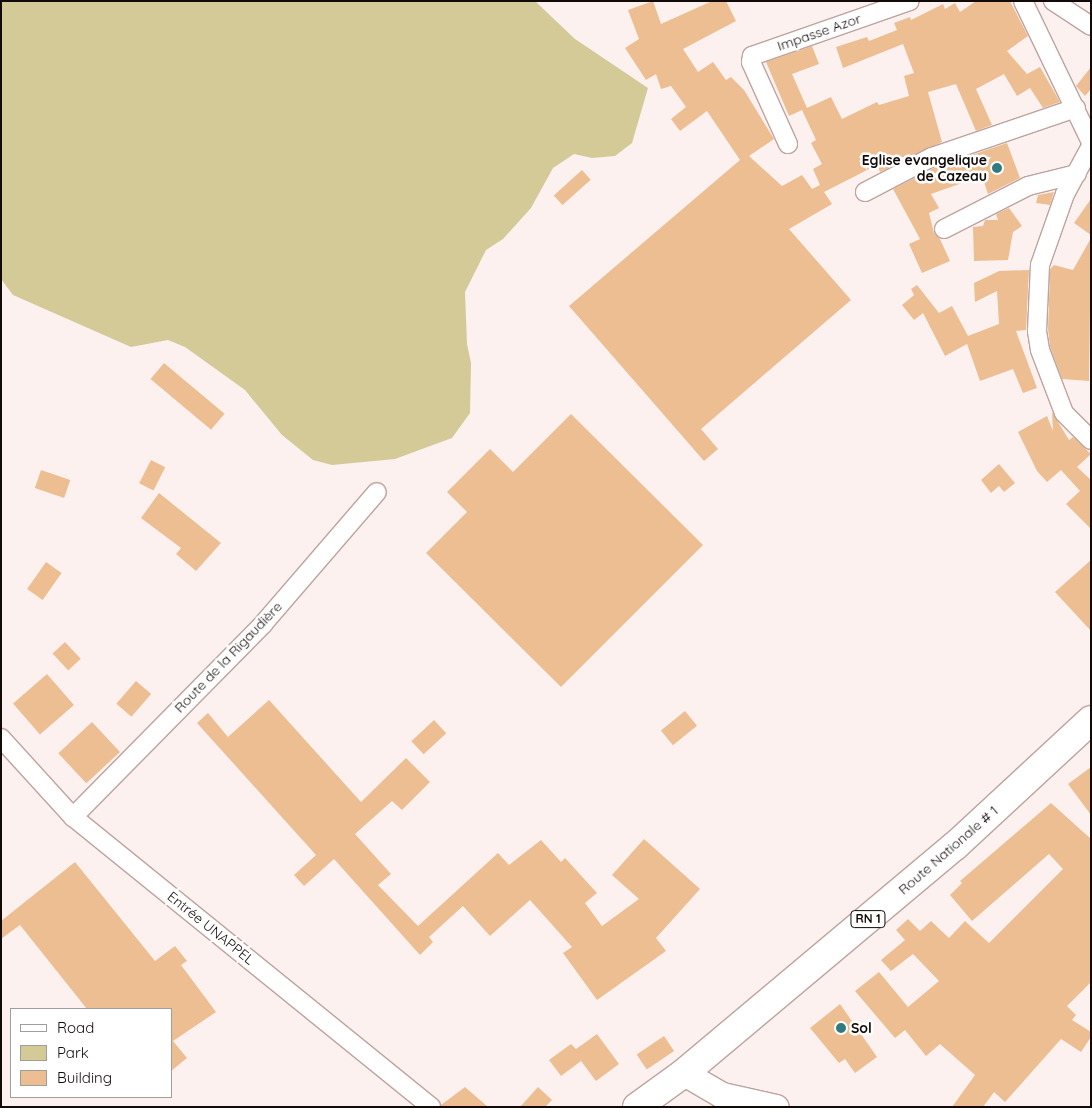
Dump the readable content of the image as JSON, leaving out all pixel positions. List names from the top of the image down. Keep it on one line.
{"streets":{"main road":["Route Nationale # 1","RN 1"],"street":["Impasse Azor","Route de la Rigaudière","Entrée UNAPPEL"]},"crossings":[["Route de la Rigaudière","Entrée UNAPPEL"]],"places":["Eglise evangelique de Cazeau","Sol"],"legend":["Road","Park","Building"]}
